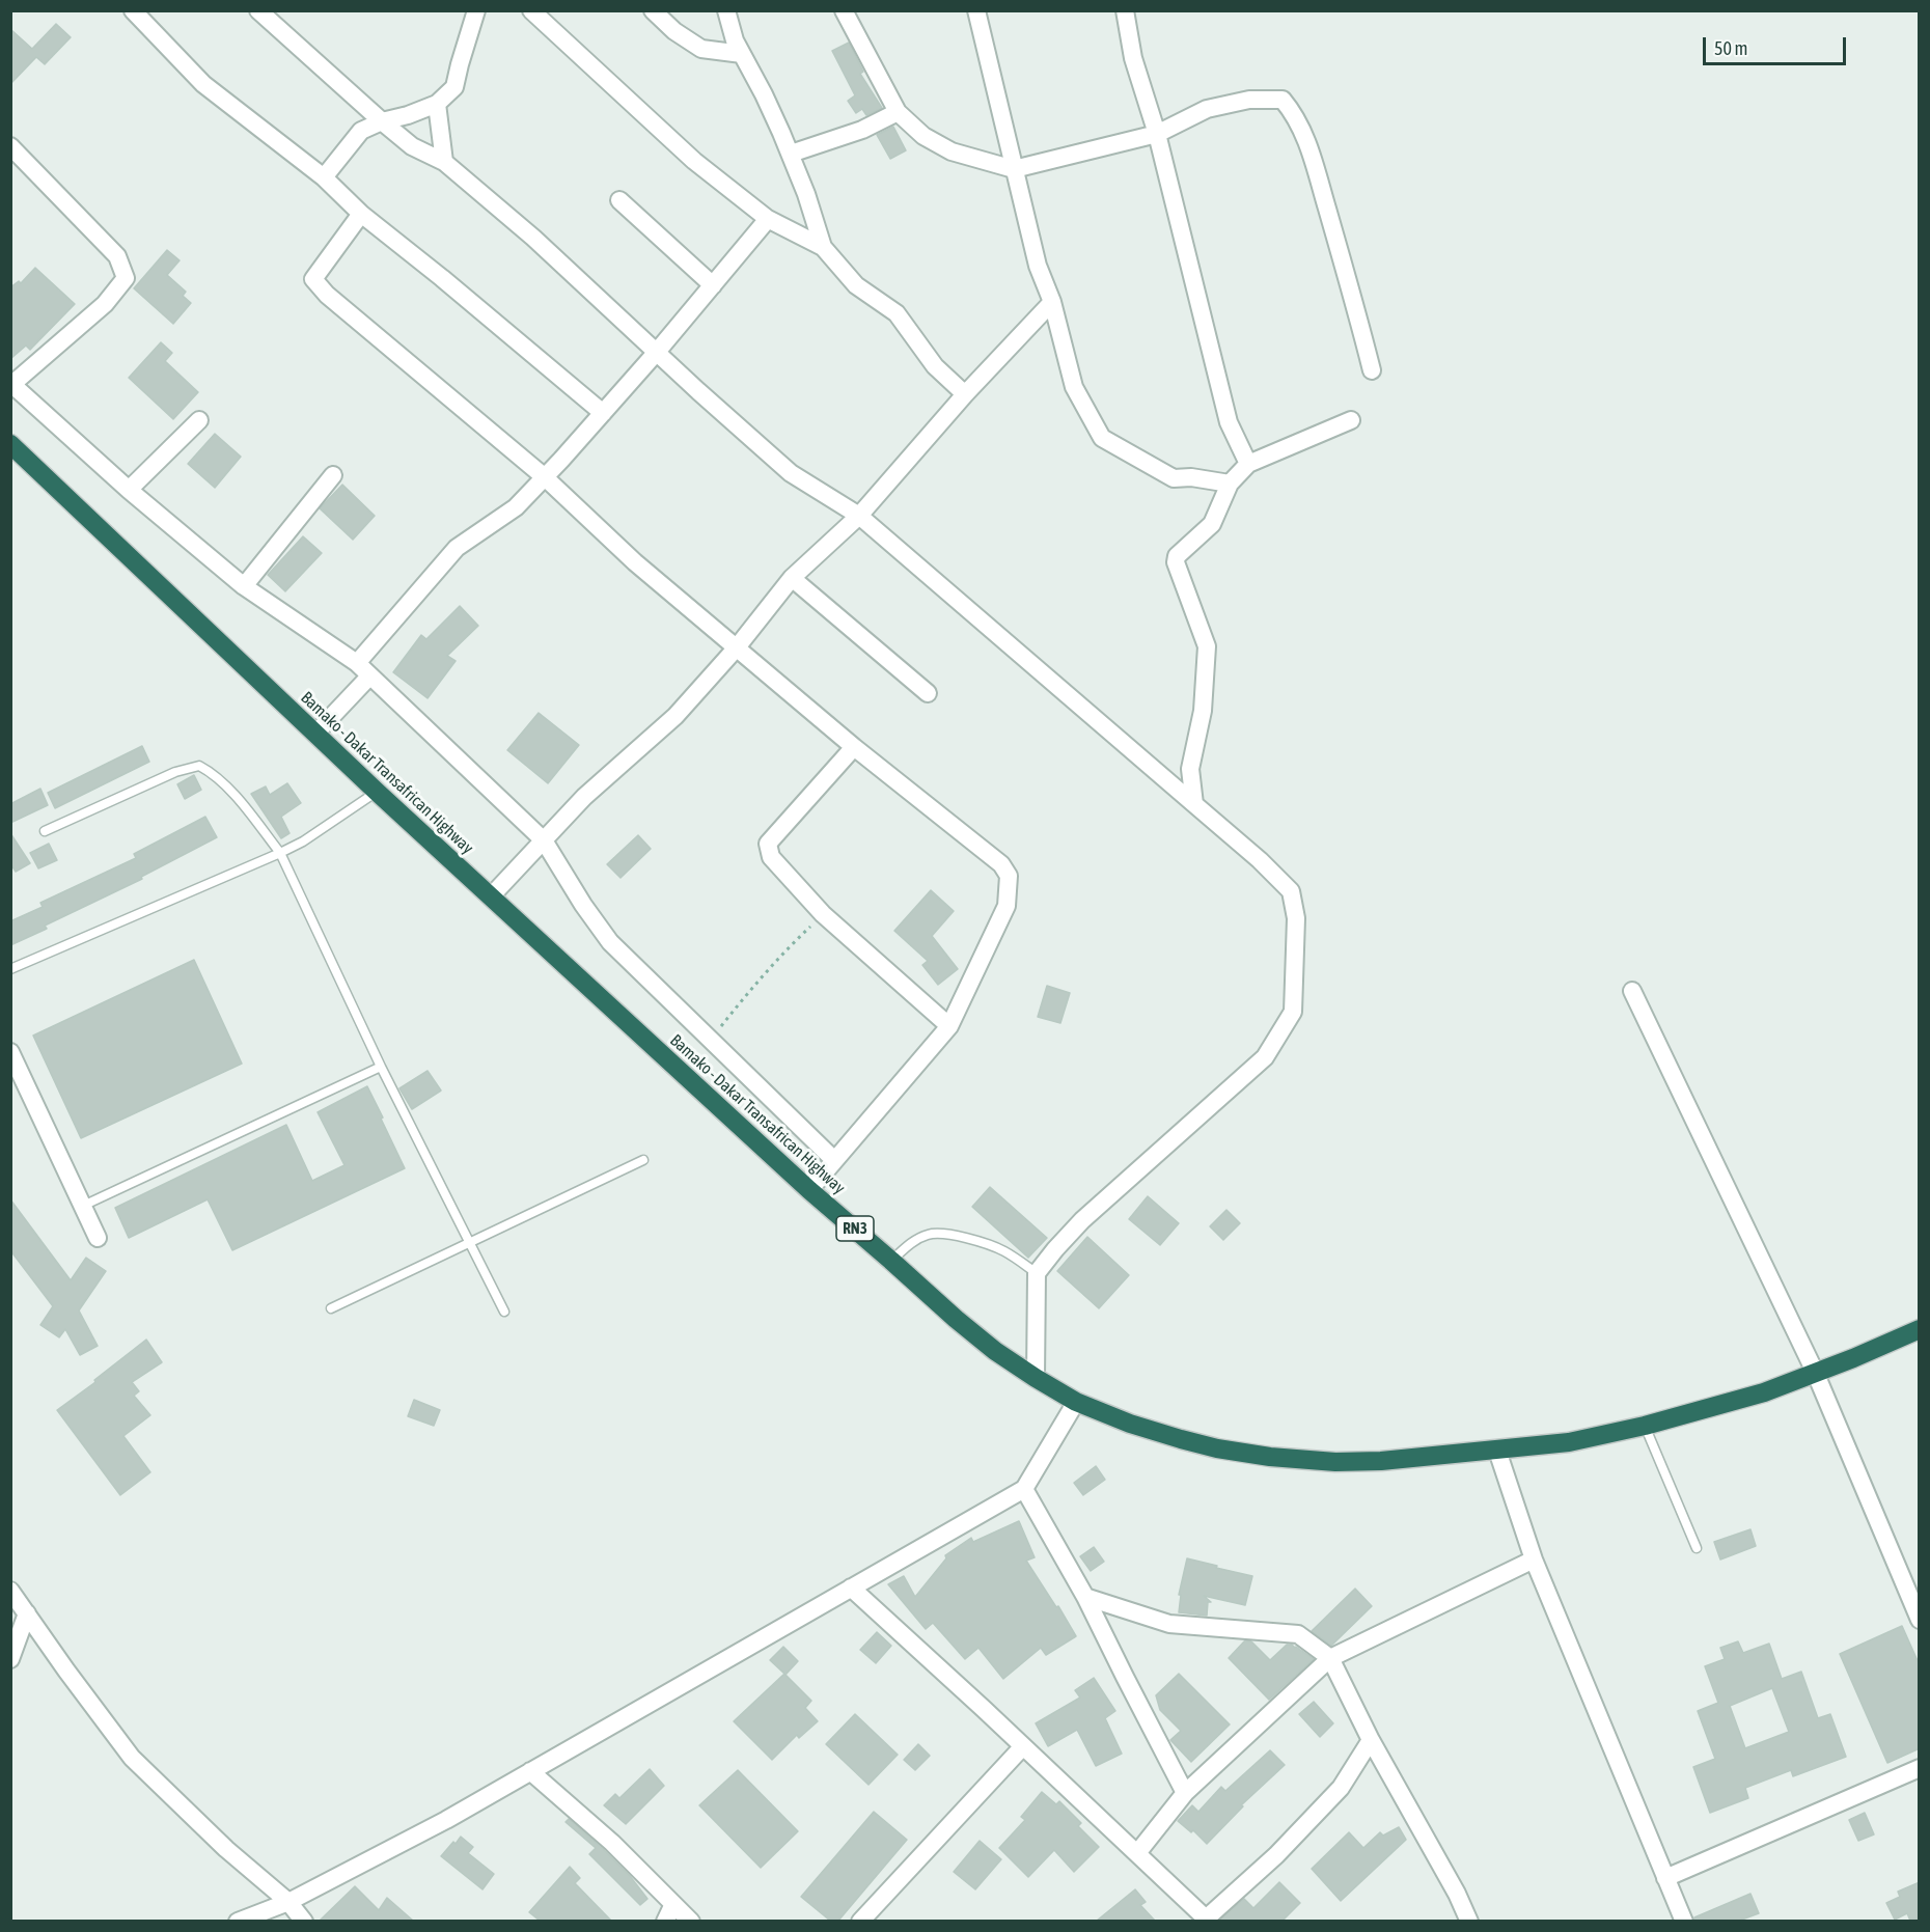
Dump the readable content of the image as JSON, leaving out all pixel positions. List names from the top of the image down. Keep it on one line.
{"streets":{"highway":["Bamako - Dakar Transafrican Highway","RN3"]},"scale_bar":"50 m"}
